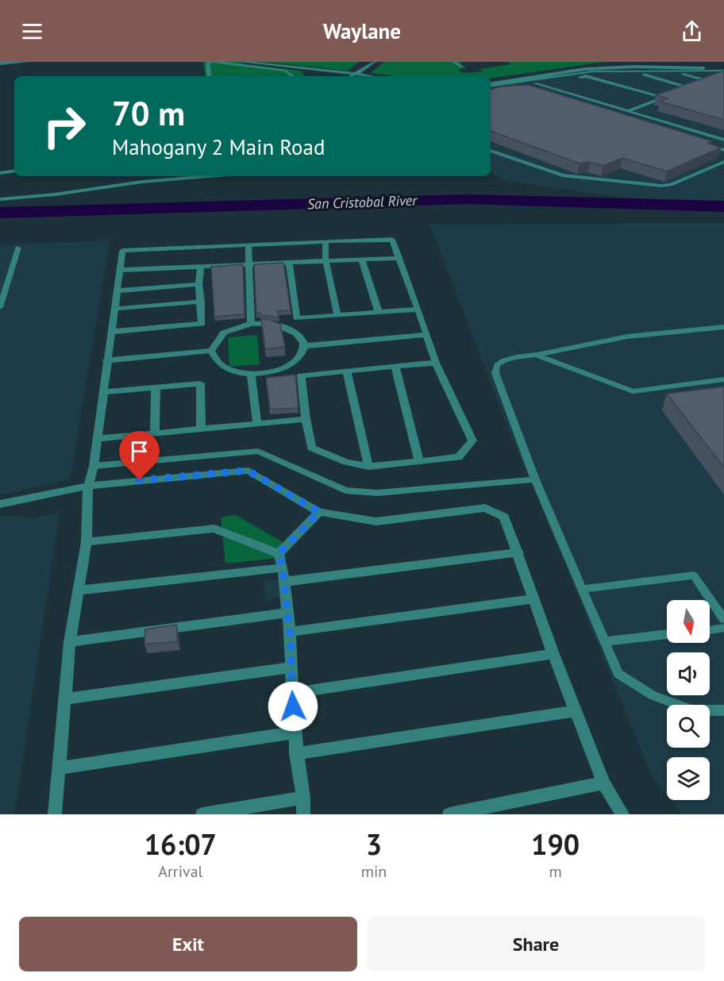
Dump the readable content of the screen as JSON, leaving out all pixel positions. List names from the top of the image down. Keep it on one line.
{"water":["San Cristobal River"],"north":"bottom","page":{"header":"Waylane","turn":["70 m","Mahogany 2 Main Road"],"eta":["16:07","Arrival","3","min","190","m"],"buttons":["Exit","Share"]}}
